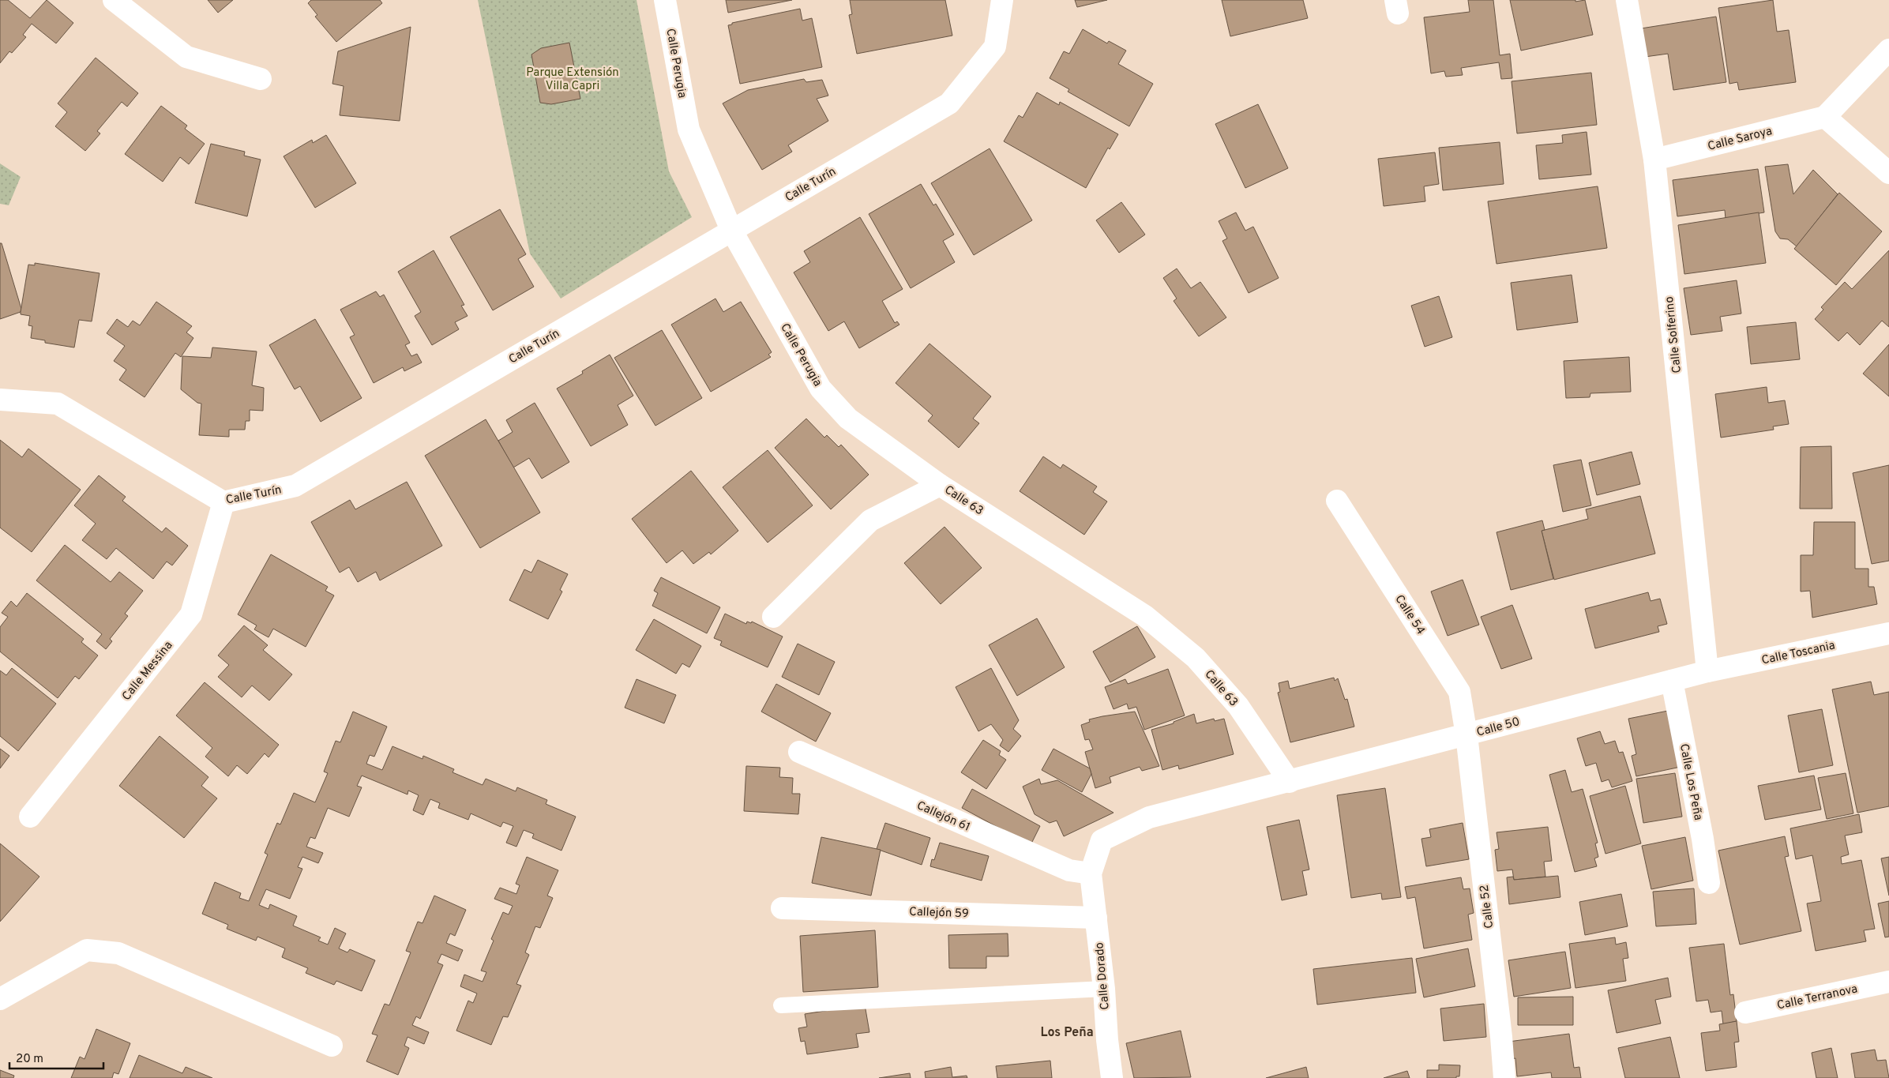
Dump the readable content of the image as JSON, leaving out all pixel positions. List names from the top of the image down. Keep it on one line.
{"streets":{"street":["Calle Perugia","Calle Saroya","Calle Turín","Calle Solferino","Calle 63","Calle 54","Calle Toscania","Calle Messina","Calle 50","Calle Los Peña","Callejón 61","Calle 52","Callejón 59","Calle Dorado","Calle Terranova"]},"crossings":[["Calle Perugia","Calle Turín"],["Calle Perugia","Calle 63"],["Calle Saroya","Calle Solferino"],["Calle Turín","Calle Messina"],["Calle Solferino","Calle Toscania"],["Calle Solferino","Calle 50"],["Calle 63","Calle 50"],["Calle 54","Calle 50"],["Calle 54","Calle 52"],["Calle Toscania","Calle 50"],["Calle 50","Calle Los Peña"],["Calle 50","Calle 52"],["Callejón 61","Calle Dorado"],["Callejón 59","Calle Dorado"]],"districts":["Los Peña"],"parks":["Parque Extensión Villa Capri"],"scale_bar":"20 m"}
